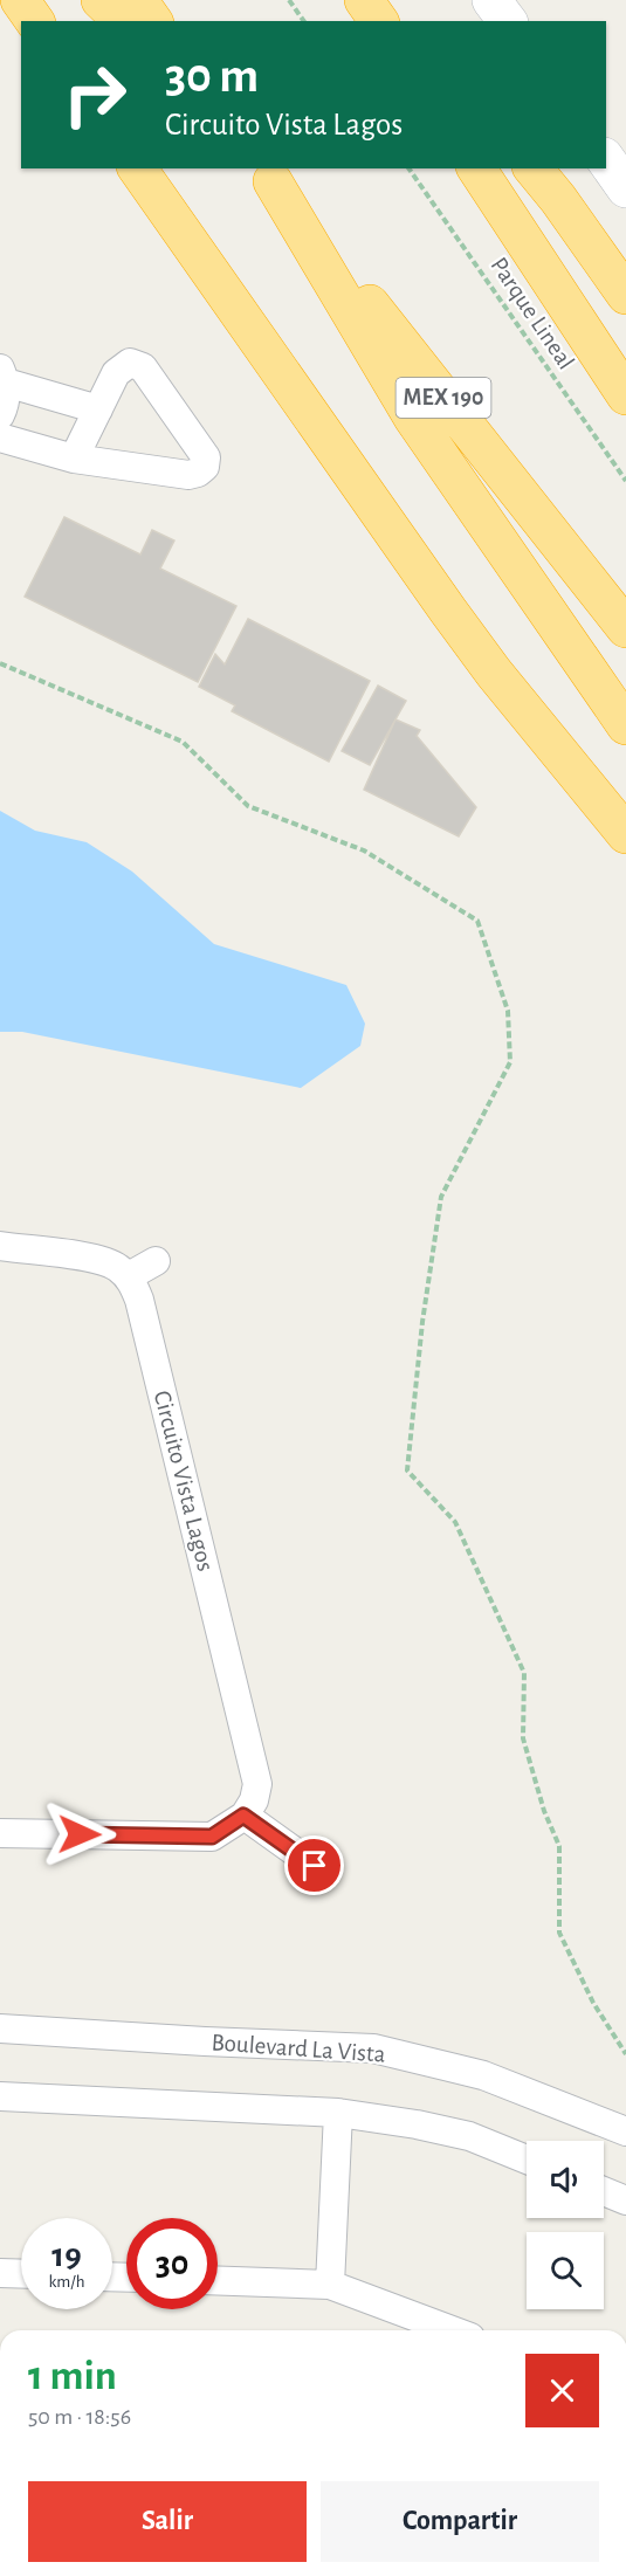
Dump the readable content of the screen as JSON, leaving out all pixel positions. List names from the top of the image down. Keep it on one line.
{"streets":{"highway":["MEX 190"],"street":["Circuito Vista Lagos","Boulevard La Vista"],"path":["Parque Lineal"]},"page":{"turn":["30 m","Circuito Vista Lagos"],"speed":"19 km/h","limit":"30","heading":["1 min","50 m · 18:56"],"buttons":["Salir","Compartir"]}}
